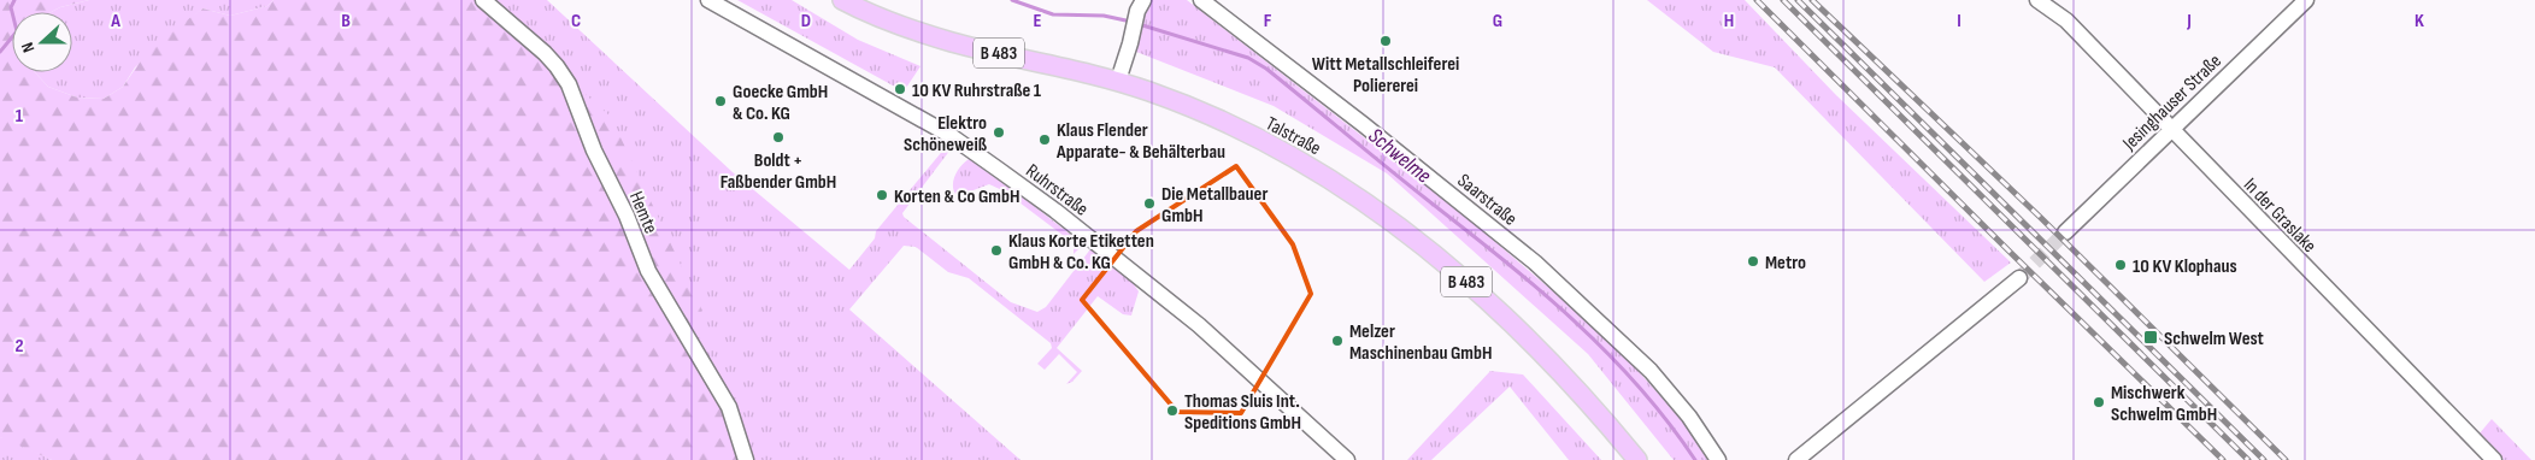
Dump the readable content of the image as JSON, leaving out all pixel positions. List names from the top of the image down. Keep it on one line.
{"streets":{"main road":["B 483","Talstraße"],"street":["Jesinghauser Straße","Ruhrstraße","Saarstraße","Hemte","In der Graslake"]},"crossings":[["Jesinghauser Straße","In der Graslake"]],"water":["Schwelme"],"places":{"other":["Witt Metallschleiferei Poliererei","10 KV Ruhrstraße 1","Goecke GmbH & Co. KG","Elektro Schöneweiß","Boldt + Faßbender GmbH","Klaus Flender Apparate- & Behälterbau","Korten & Co GmbH","Die Metallbauer GmbH","Klaus Korte Etiketten GmbH & Co. KG","Metro","10 KV Klophaus","Melzer Maschinenbau GmbH","Mischwerk Schwelm GmbH","Thomas Sluis Int. Speditions GmbH"],"transit":["Schwelm West"]},"north":"left","grid":{"columns":["A","B","C","D","E","F","G","H","I","J","K"],"rows":["1","2"]}}
